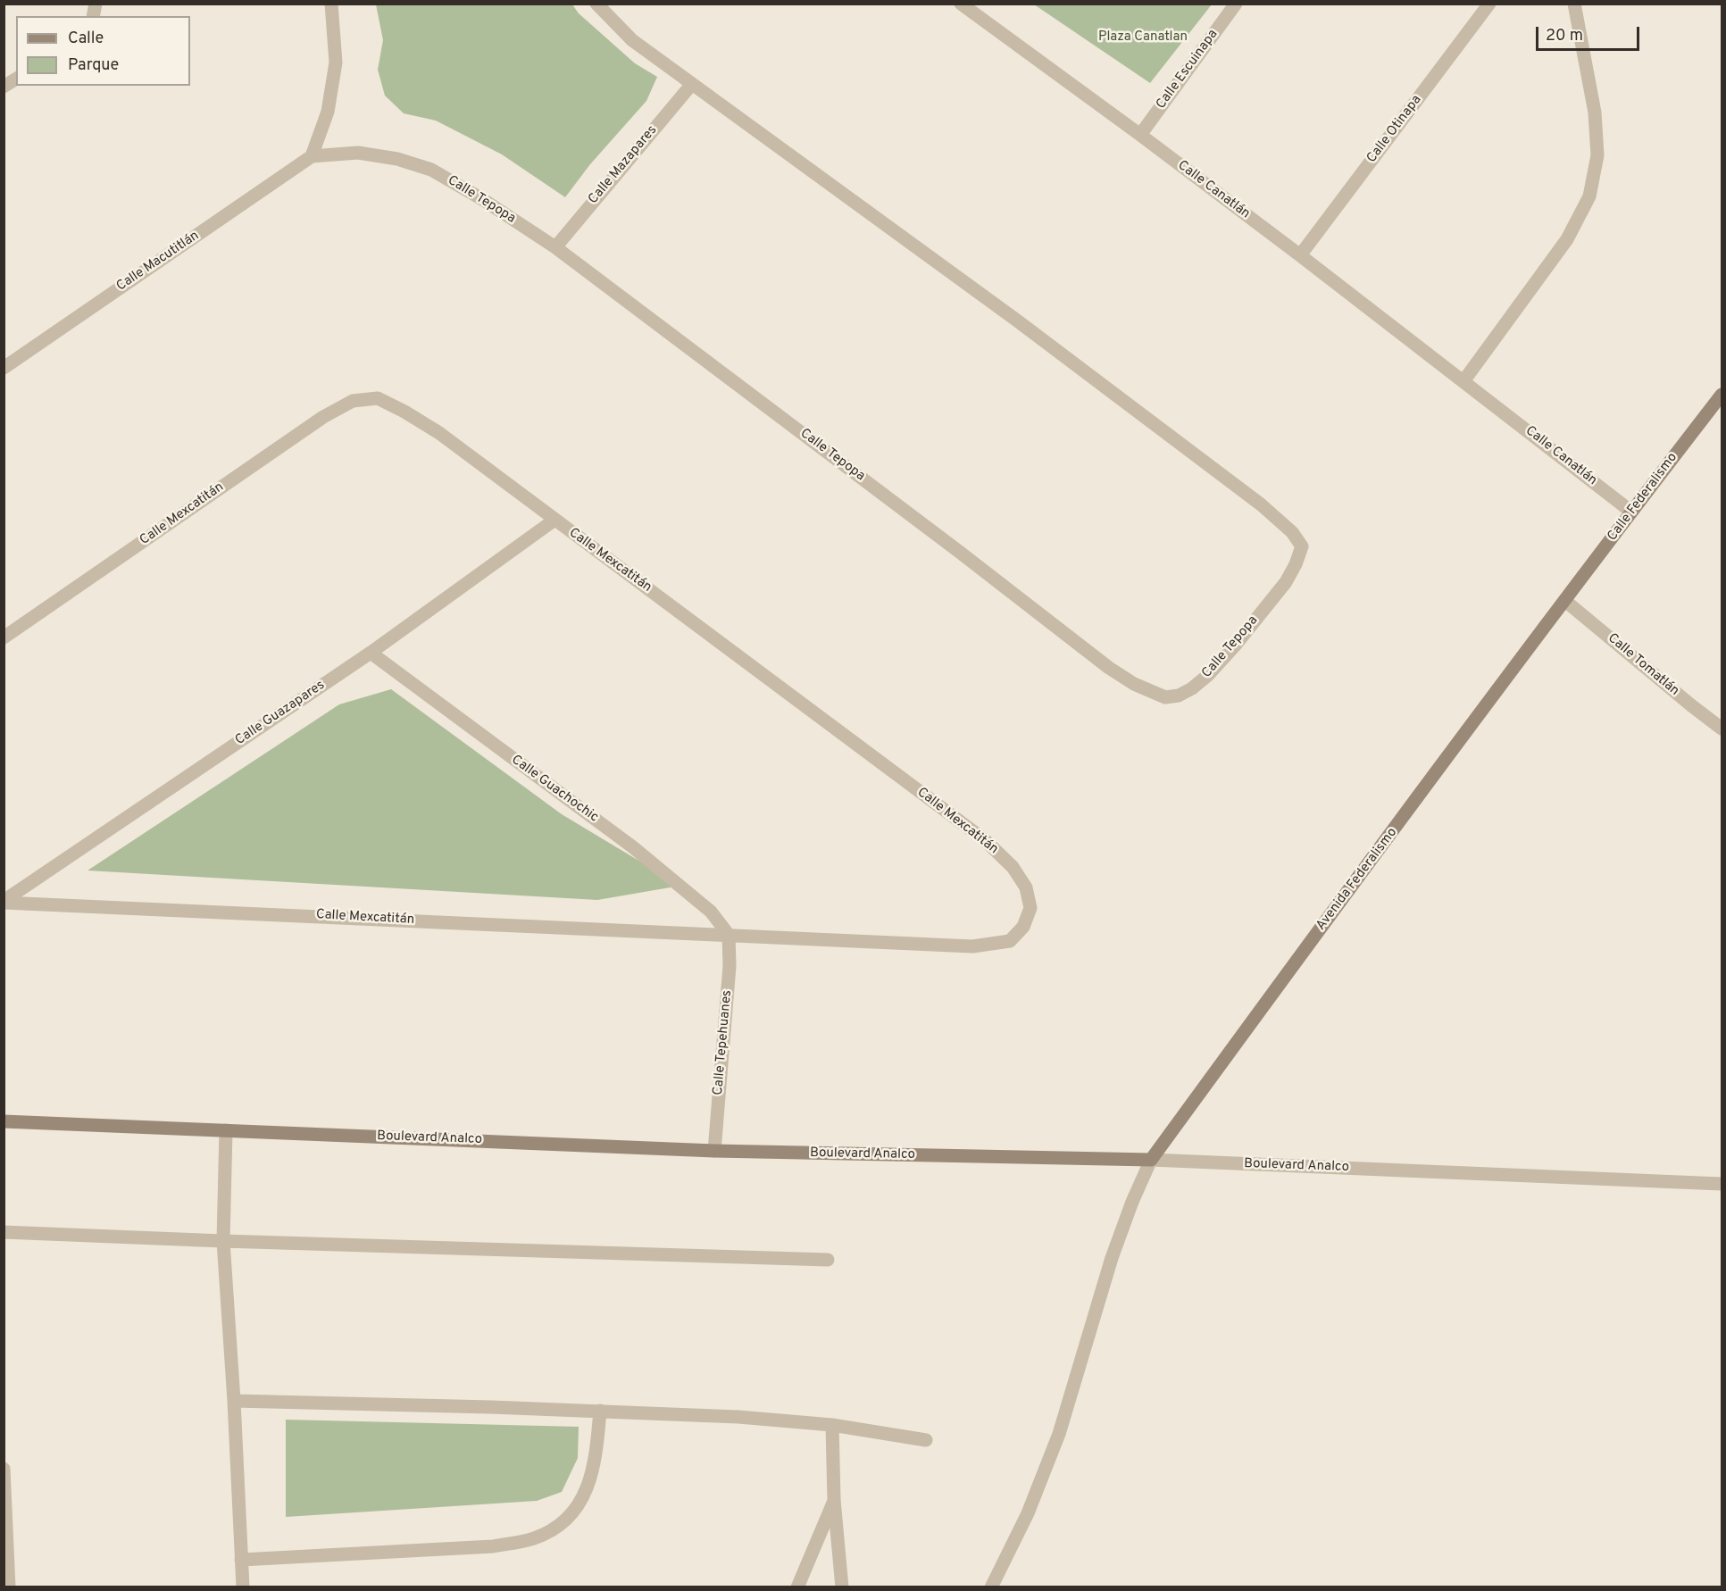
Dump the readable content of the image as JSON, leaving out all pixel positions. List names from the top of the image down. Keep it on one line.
{"streets":{"street":["Calle Escuinapa","Calle Otinapa","Calle Mazapares","Calle Canatlán","Calle Tepopa","Calle Macutitlán","Calle Federalismo","Calle Mexcatitán","Calle Tomatlán","Calle Guazapares","Calle Guachochic","Avenida Federalismo","Calle Tepehuanes","Boulevard Analco"]},"crossings":[["Calle Escuinapa","Calle Canatlán"],["Calle Otinapa","Calle Canatlán"],["Calle Mazapares","Calle Tepopa"],["Calle Canatlán","Calle Federalismo"],["Calle Tepopa","Calle Macutitlán"],["Calle Federalismo","Calle Tomatlán"],["Calle Federalismo","Avenida Federalismo"],["Calle Mexcatitán","Calle Guazapares"],["Calle Mexcatitán","Calle Guachochic"],["Calle Mexcatitán","Calle Tepehuanes"],["Calle Tomatlán","Avenida Federalismo"],["Calle Guazapares","Calle Guachochic"],["Calle Guachochic","Calle Tepehuanes"],["Avenida Federalismo","Boulevard Analco"],["Calle Tepehuanes","Boulevard Analco"]],"parks":["Plaza Canatlan"],"legend":["Calle","Parque"],"scale_bar":"20 m"}
